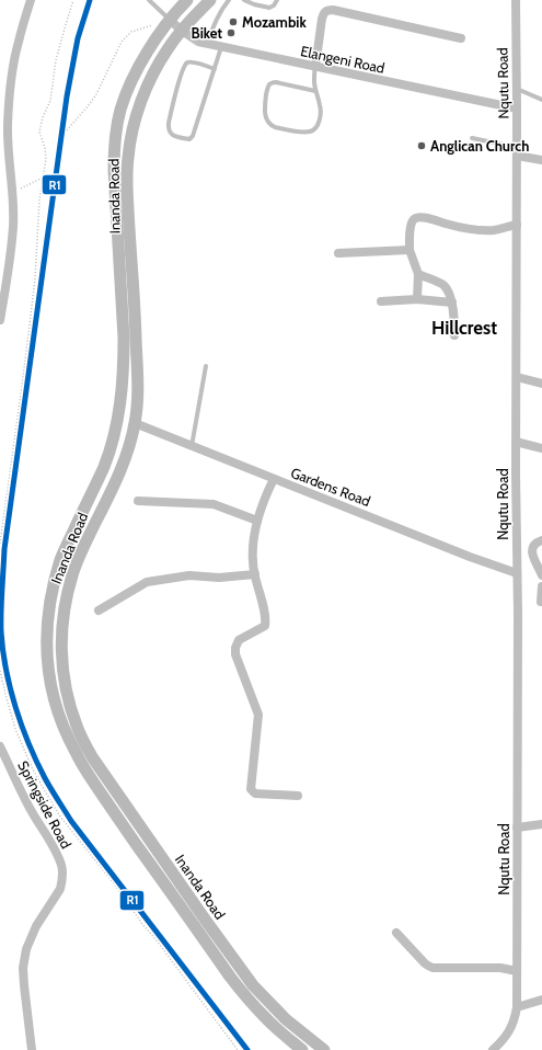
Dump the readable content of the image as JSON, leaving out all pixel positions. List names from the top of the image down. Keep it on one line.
{"streets":{"main road":["Inanda Road"],"street":["Elangeni Road","Nqutu Road","Gardens Road","Springside Road"]},"crossings":[["Elangeni Road","Nqutu Road"],["Elangeni Road","Inanda Road"],["Nqutu Road","Gardens Road"],["Inanda Road","Gardens Road"]],"districts":["Hillcrest"],"places":["Mozambik","Biket","Anglican Church"],"lines":["transit line R1"]}
